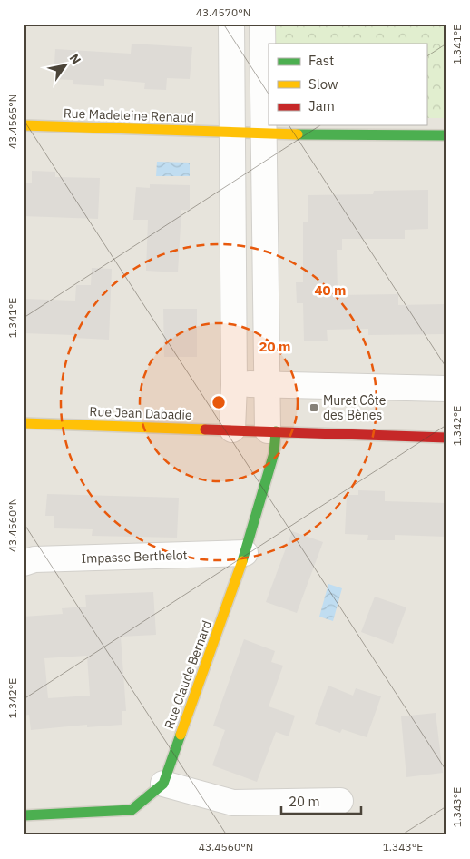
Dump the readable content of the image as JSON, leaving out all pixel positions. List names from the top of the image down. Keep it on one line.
{"streets":{"street":["Rue Madeleine Renaud","Rue Jean Dabadie","Impasse Berthelot","Rue Claude Bernard"]},"crossings":[["Rue Jean Dabadie","Rue Claude Bernard"],["Impasse Berthelot","Rue Claude Bernard"]],"places":{"transit":["Muret Côte des Bènes"]},"legend":["Fast","Slow","Jam"],"scale_bar":"20 m","north":"top right","coordinates":["43.4570°N","1.341°E","43.4565°N","1.342°E","43.4560°N","1.343°E"],"rings":["40 m","20 m"]}
